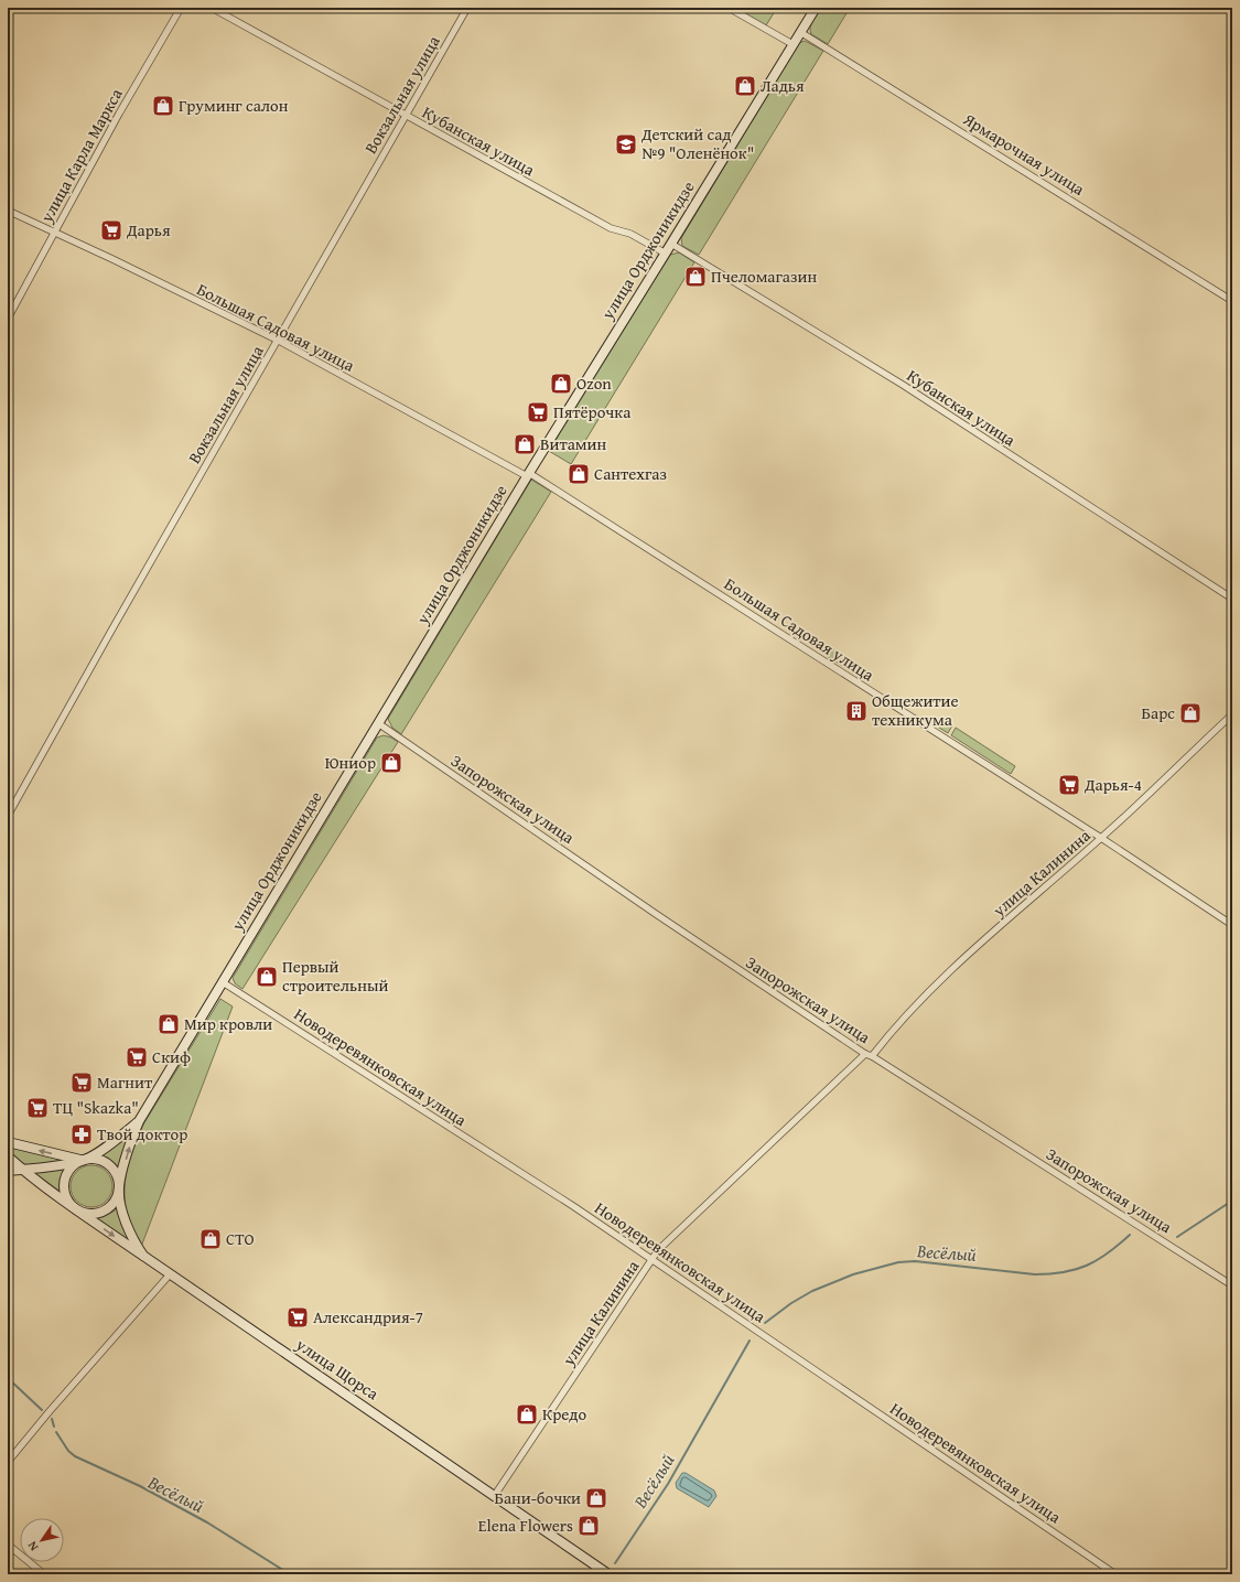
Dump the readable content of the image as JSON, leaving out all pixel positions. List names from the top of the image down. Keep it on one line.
{"streets":{"main road":["улица Орджоникидзе","улица Щорса"],"street":["Вокзальная улица","Кубанская улица","Ярмарочная улица","улица Карла Маркса","Большая Садовая улица","Запорожская улица","улица Калинина","Новодеревянковская улица"]},"crossings":[["Вокзальная улица","Кубанская улица"],["Вокзальная улица","Большая Садовая улица"],["Кубанская улица","улица Орджоникидзе"],["Ярмарочная улица","улица Орджоникидзе"],["улица Карла Маркса","Большая Садовая улица"],["улица Орджоникидзе","Большая Садовая улица"],["улица Орджоникидзе","Запорожская улица"],["улица Орджоникидзе","Новодеревянковская улица"],["Большая Садовая улица","улица Калинина"],["Запорожская улица","улица Калинина"],["улица Калинина","Новодеревянковская улица"],["улица Калинина","улица Щорса"]],"water":["Весёлый"],"places":{"shop":["Ладья","Груминг салон","Пчеломагазин","Ozon","Витамин","Сантехгаз","Барс","Юниор","Первый строительный","Мир кровли","СТО","Кредо","Бани-бочки","Elena Flowers"],"school or university":["Детский сад №9 \"Оленёнок\""],"supermarket":["Дарья","Пятёрочка","Дарья-4","Скиф","Магнит","ТЦ \"Skazka\"","Александрия-7"],"building":["Общежитие техникума"],"pharmacy":["Твой доктор"]},"north":"bottom left"}
